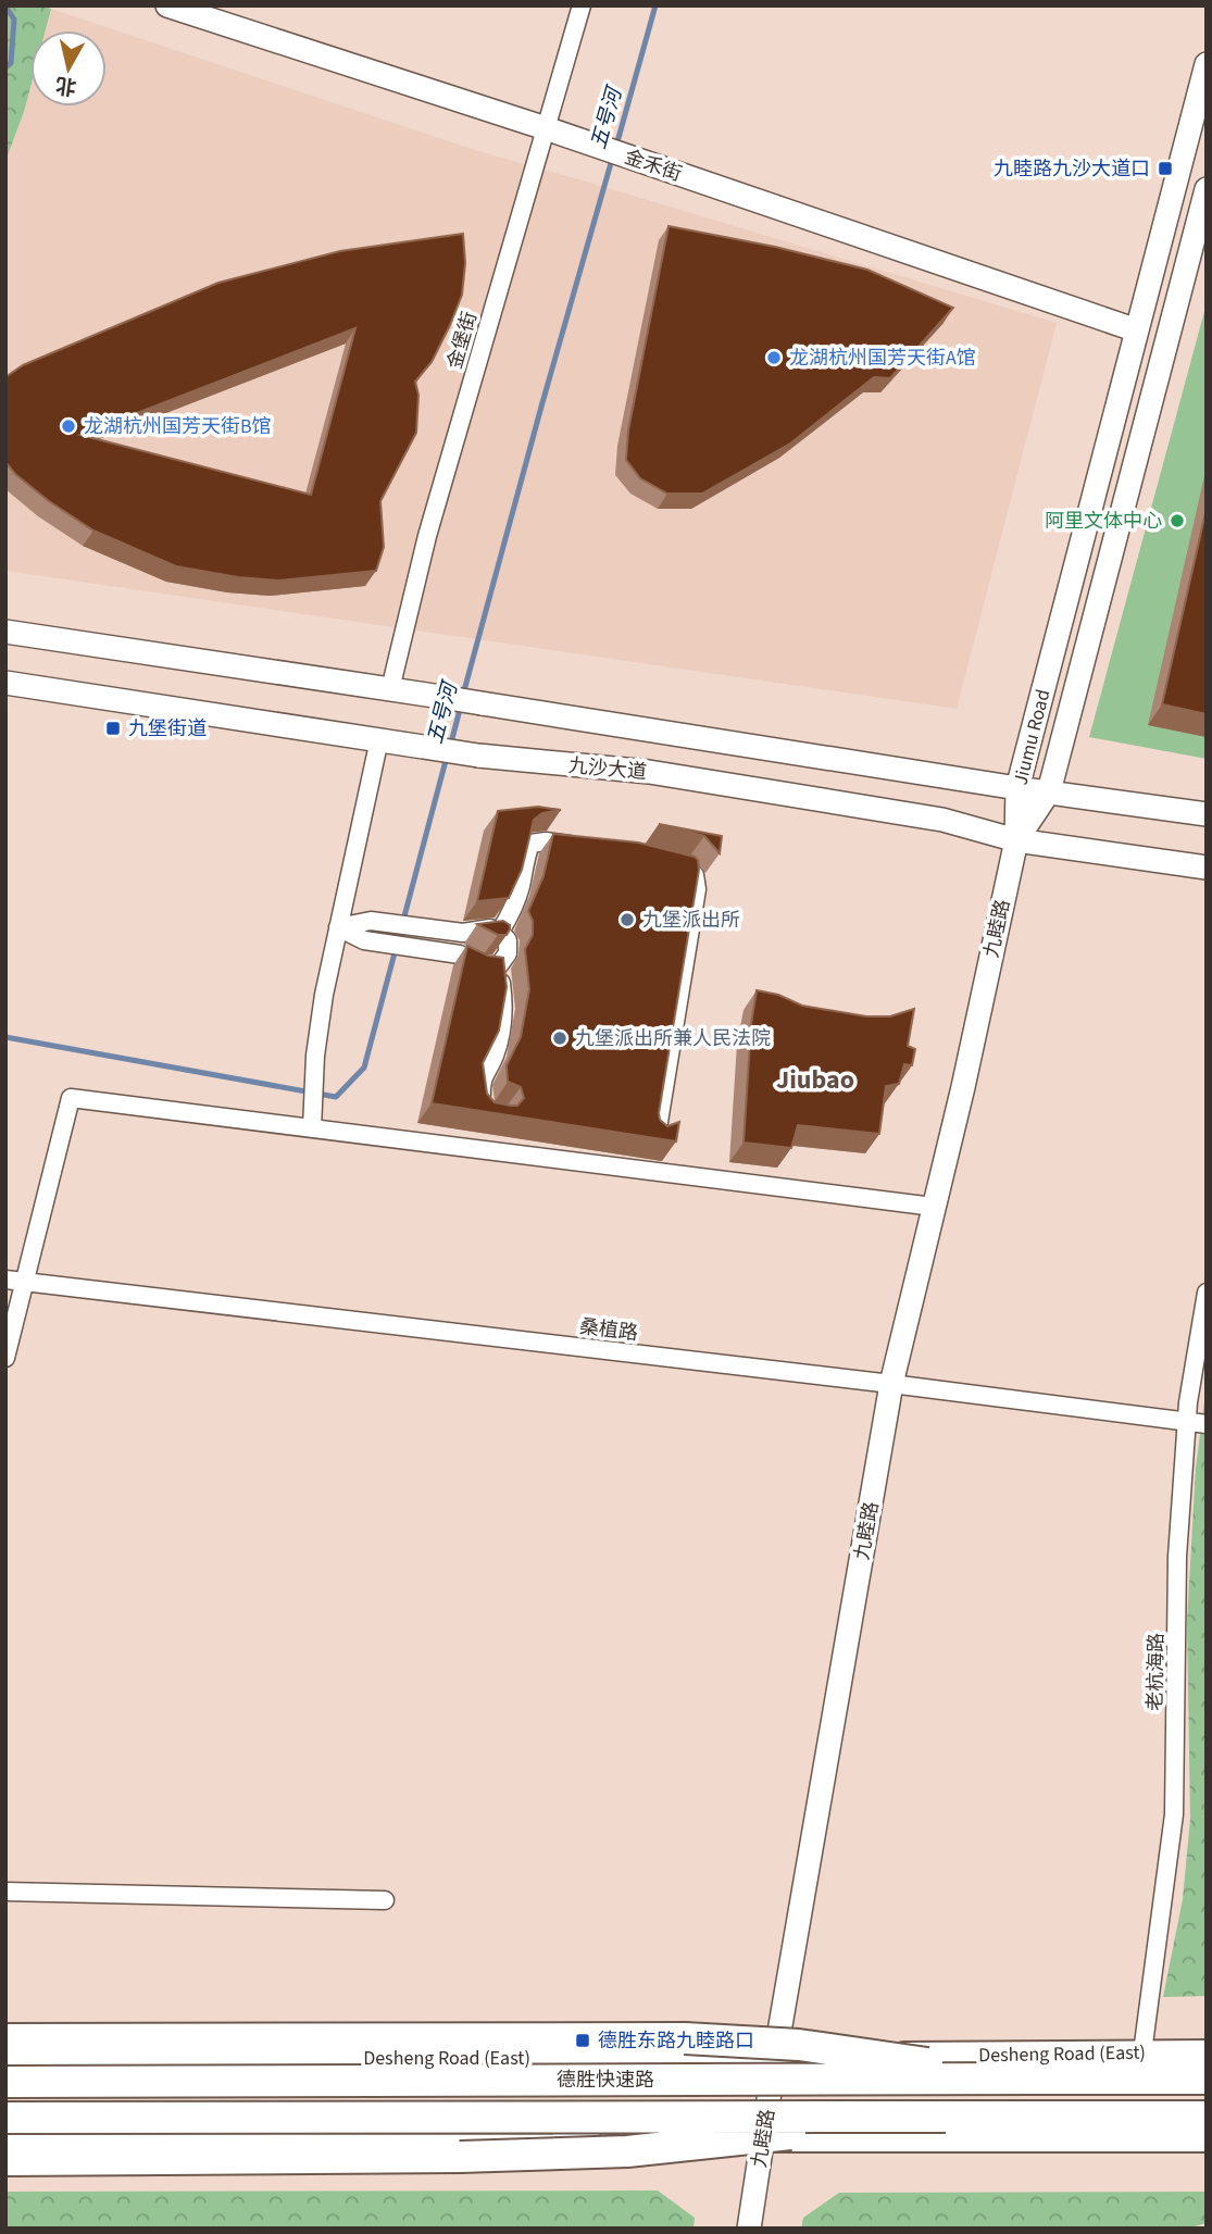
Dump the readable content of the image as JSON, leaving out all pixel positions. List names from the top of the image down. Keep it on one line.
{"streets":{"highway":["德胜快速路"],"main road":["Desheng Road (East)"],"street":["金禾街","金堡街","Jiumu Road","九沙大道","九睦路","桑植路","老杭海路"]},"crossings":[["金禾街","金堡街"],["金禾街","Jiumu Road"],["Jiumu Road","九沙大道"],["Jiumu Road","九睦路"],["九沙大道","九睦路"],["九睦路","桑植路"],["九睦路","Desheng Road (East)"],["桑植路","老杭海路"],["老杭海路","Desheng Road (East)"]],"districts":["Jiubao"],"water":["五号河"],"places":{"transit":["九睦路九沙大道口","九堡街道","德胜东路九睦路口"],"other":["龙湖杭州国芳天街A馆","龙湖杭州国芳天街B馆","阿里文体中心","九堡派出所","九堡派出所兼人民法院"]},"north":"bottom"}
